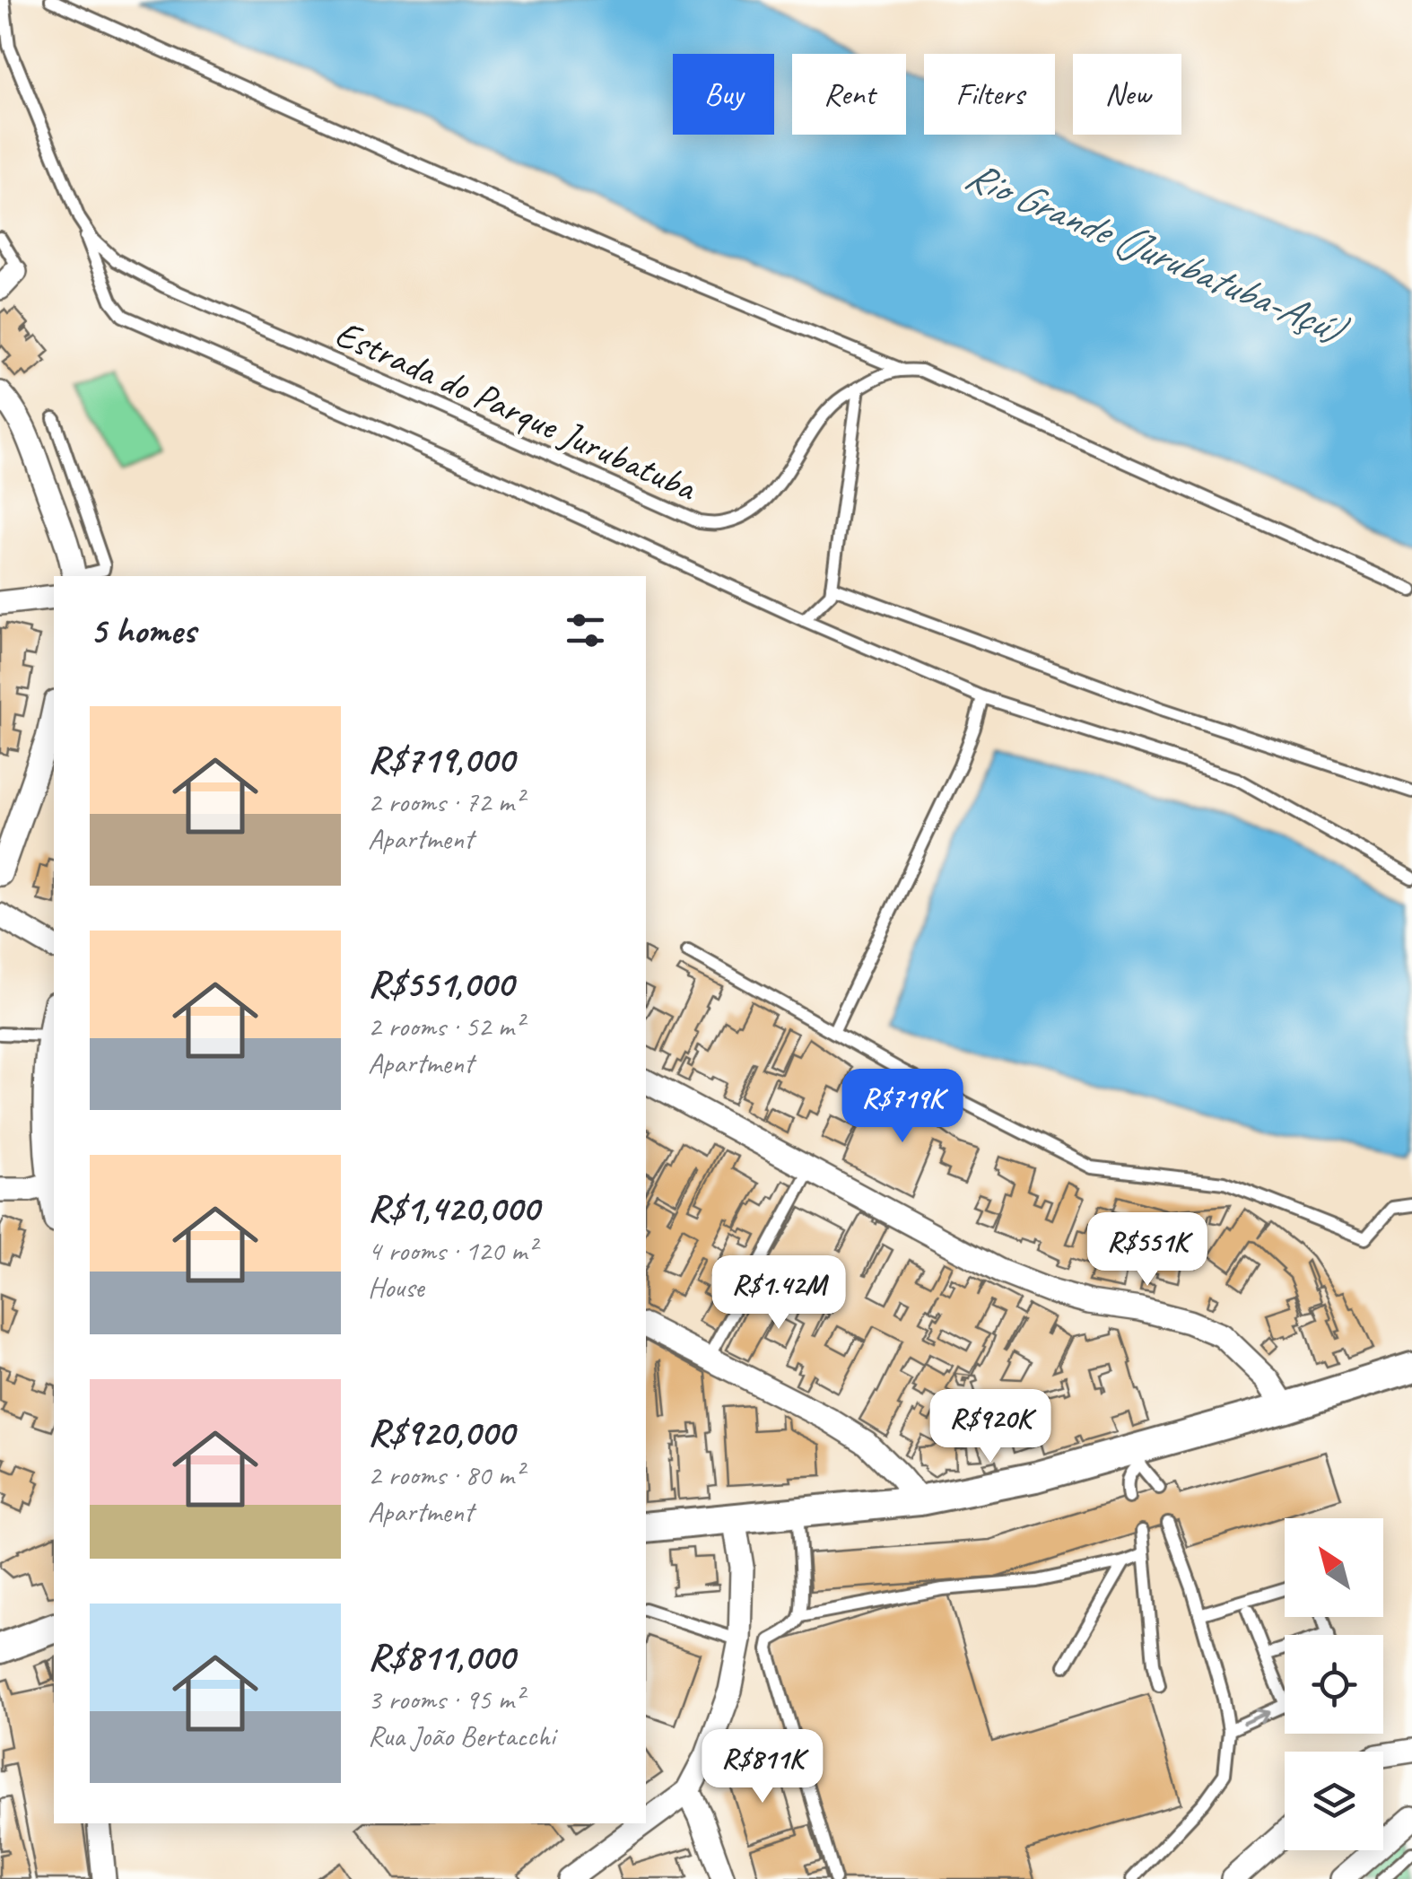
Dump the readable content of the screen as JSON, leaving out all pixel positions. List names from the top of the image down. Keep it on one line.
{"streets":{"lane":["Estrada do Parque Jurubatuba"]},"water":["Rio Grande (Jurubatuba-Açú)"],"north":"top left","page":{"chip":["Buy","Rent","Filters","New"],"heading":"5 homes","list":[{"name":"R$719,000","note":"2 rooms · 72 m² · Apartment"},{"name":"R$551,000","note":"2 rooms · 52 m² · Apartment"},{"name":"R$1,420,000","note":"4 rooms · 120 m² · House"},{"name":"R$920,000","note":"2 rooms · 80 m² · Apartment"},{"name":"R$811,000","note":"3 rooms · 95 m² · Rua João Bertacchi"}],"price":["R$719K","R$551K","R$1.42M","R$920K","R$811K"]}}
